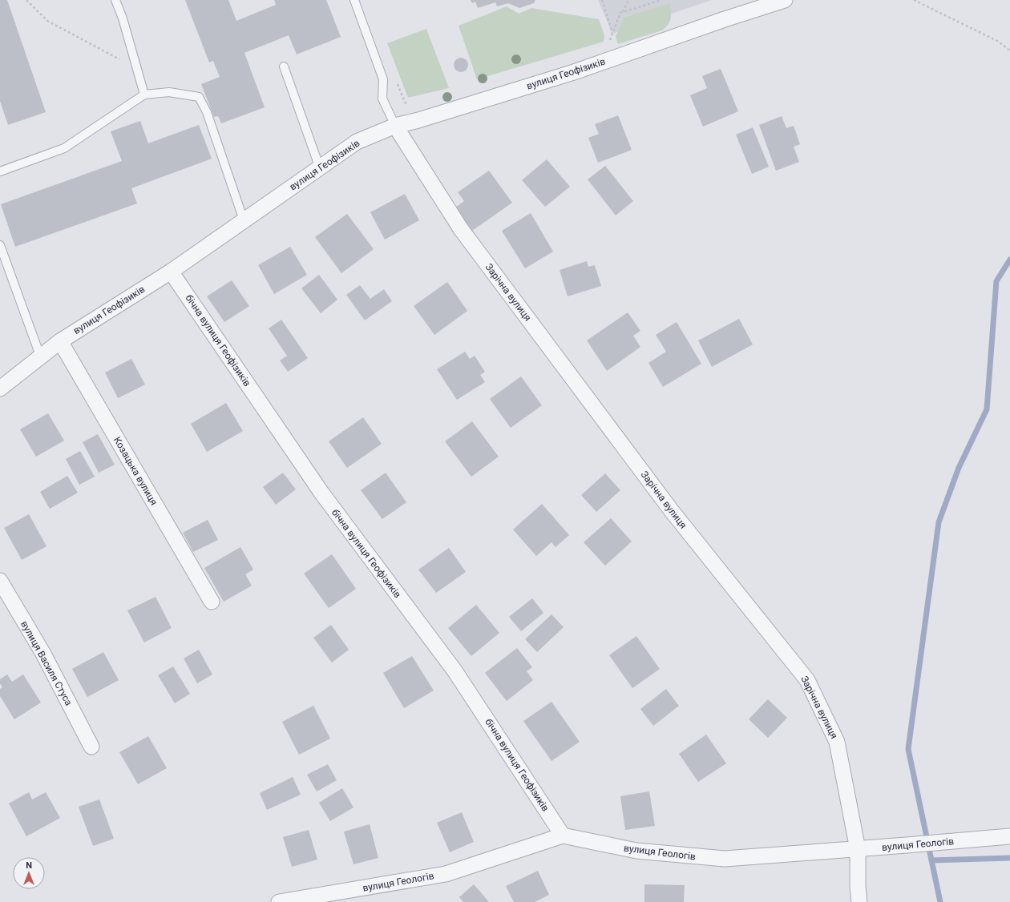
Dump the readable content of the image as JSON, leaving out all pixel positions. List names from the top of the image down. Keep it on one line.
{"streets":{"street":["вулиця Геофізиків","Зарічна вулиця","бічна вулиця Геофізиків","Козацька вулиця","вулиця Василя Стуса","вулиця Геологів"]},"crossings":[["вулиця Геофізиків","Зарічна вулиця"],["вулиця Геофізиків","бічна вулиця Геофізиків"],["вулиця Геофізиків","Козацька вулиця"],["Зарічна вулиця","вулиця Геологів"],["бічна вулиця Геофізиків","вулиця Геологів"]],"north":"top"}
